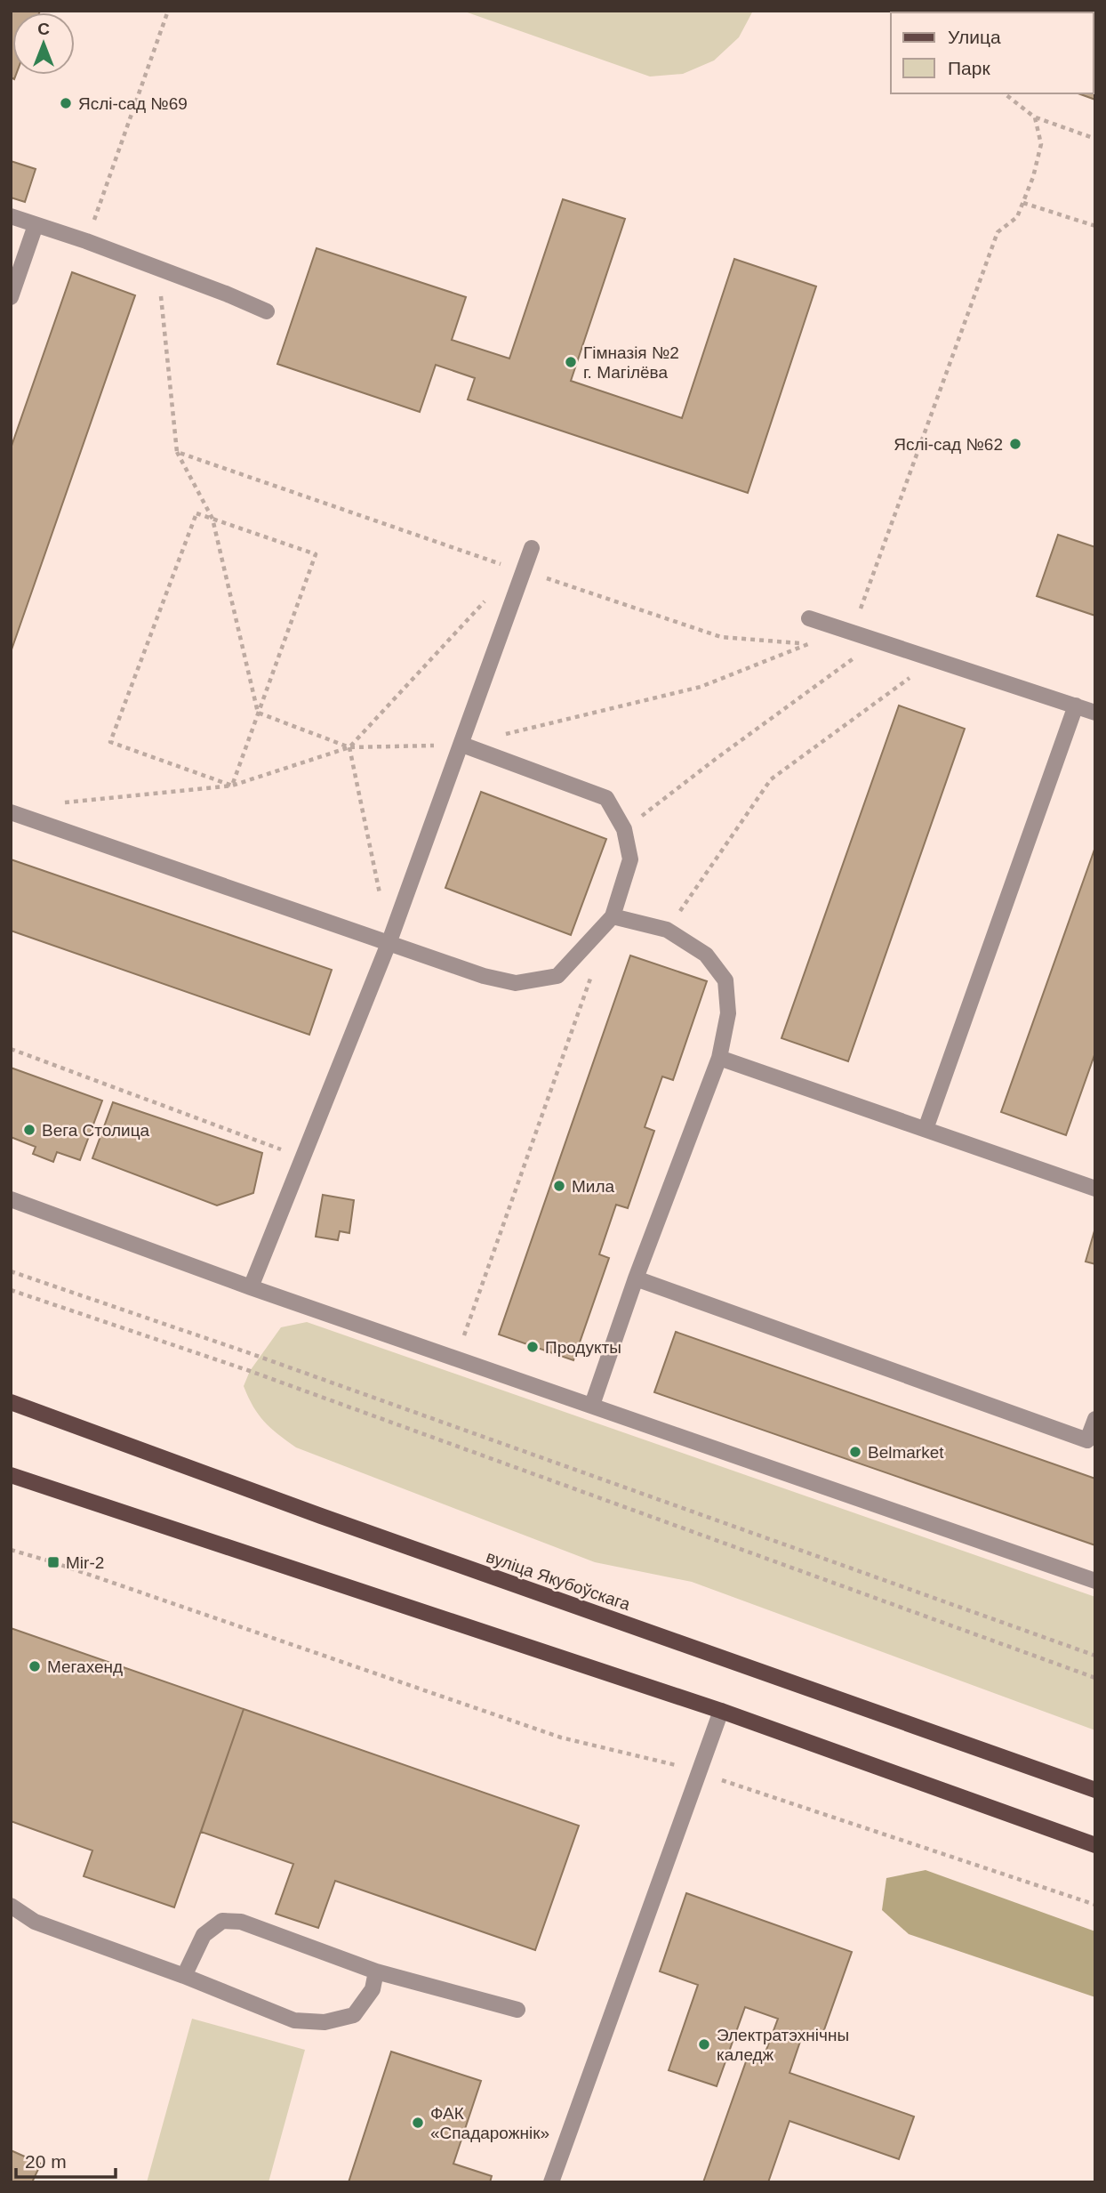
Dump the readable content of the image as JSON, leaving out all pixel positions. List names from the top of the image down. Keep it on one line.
{"streets":{"main road":["вуліца Якубоўскага"]},"places":{"other":["Яслі-сад №69","Гімназія №2 г. Магілёва","Яслі-сад №62","Вега Столица","Мила","Продукты","Belmarket","Мегахенд","Электратэхнічны каледж","ФАК «Спадарожнік»"],"transit":["Mir-2"]},"legend":["Улица","Парк"],"scale_bar":"20 m","north":"top"}
